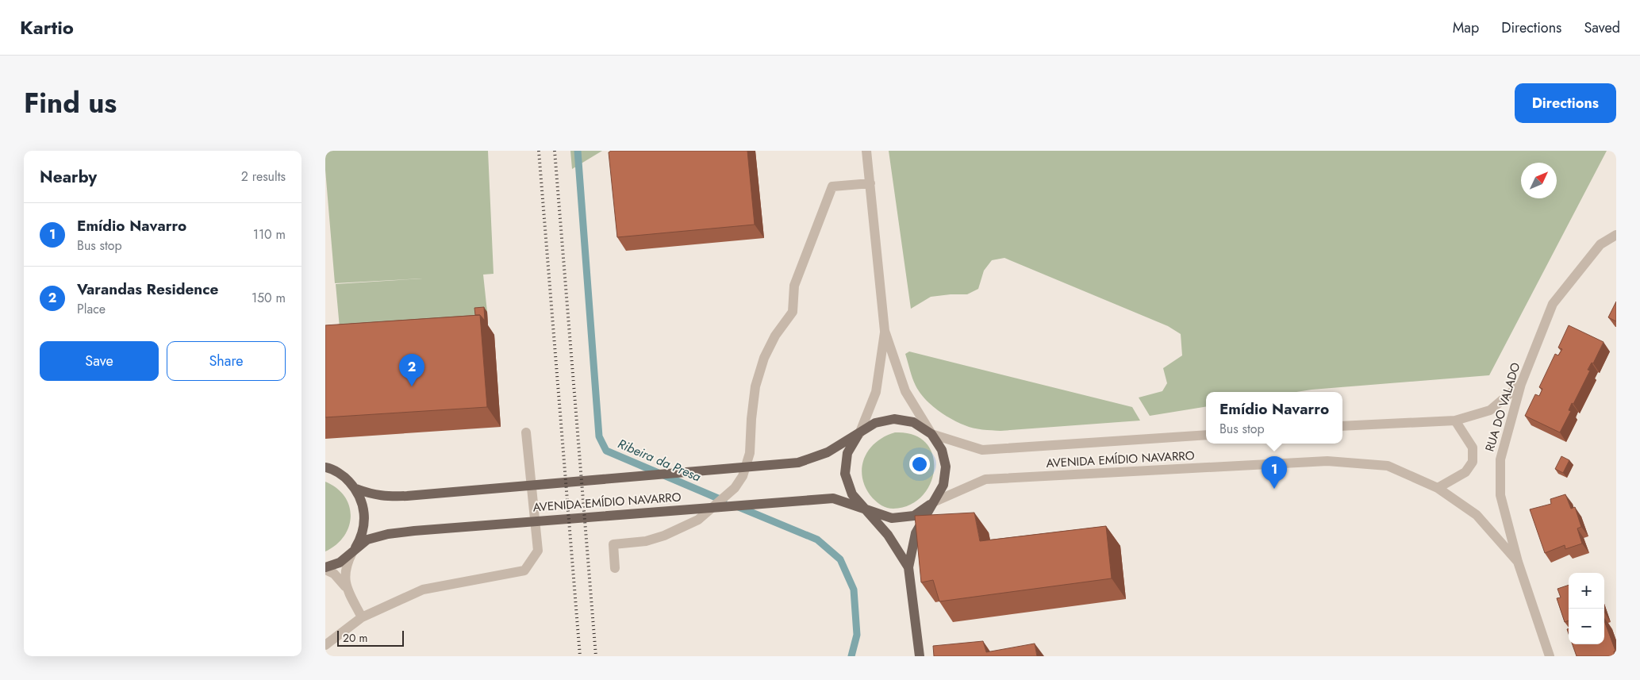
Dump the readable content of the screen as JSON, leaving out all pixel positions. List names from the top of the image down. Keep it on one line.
{"streets":{"main road":["AVENIDA EMÍDIO NAVARRO"],"street":["RUA DO VALADO"]},"crossings":[["RUA DO VALADO","AVENIDA EMÍDIO NAVARRO"]],"water":["Ribeira da Presa"],"scale_bar":"20 m","north":"top right","page":{"header":"Kartio","nav":["Map","Directions","Saved"],"title":"Find us","buttons":["Directions",["Save","Share"]],"heading":["Nearby","2 results"],"list":[{"mark":"1","name":"Emídio Navarro","note":"Bus stop","value":"110 m"},{"mark":"2","name":"Varandas Residence","note":"Place","value":"150 m"}],"pins":["2","1"],"popup":["Emídio Navarro","Bus stop"],"map_buttons":["+","−"],"scale":"20 m"}}
